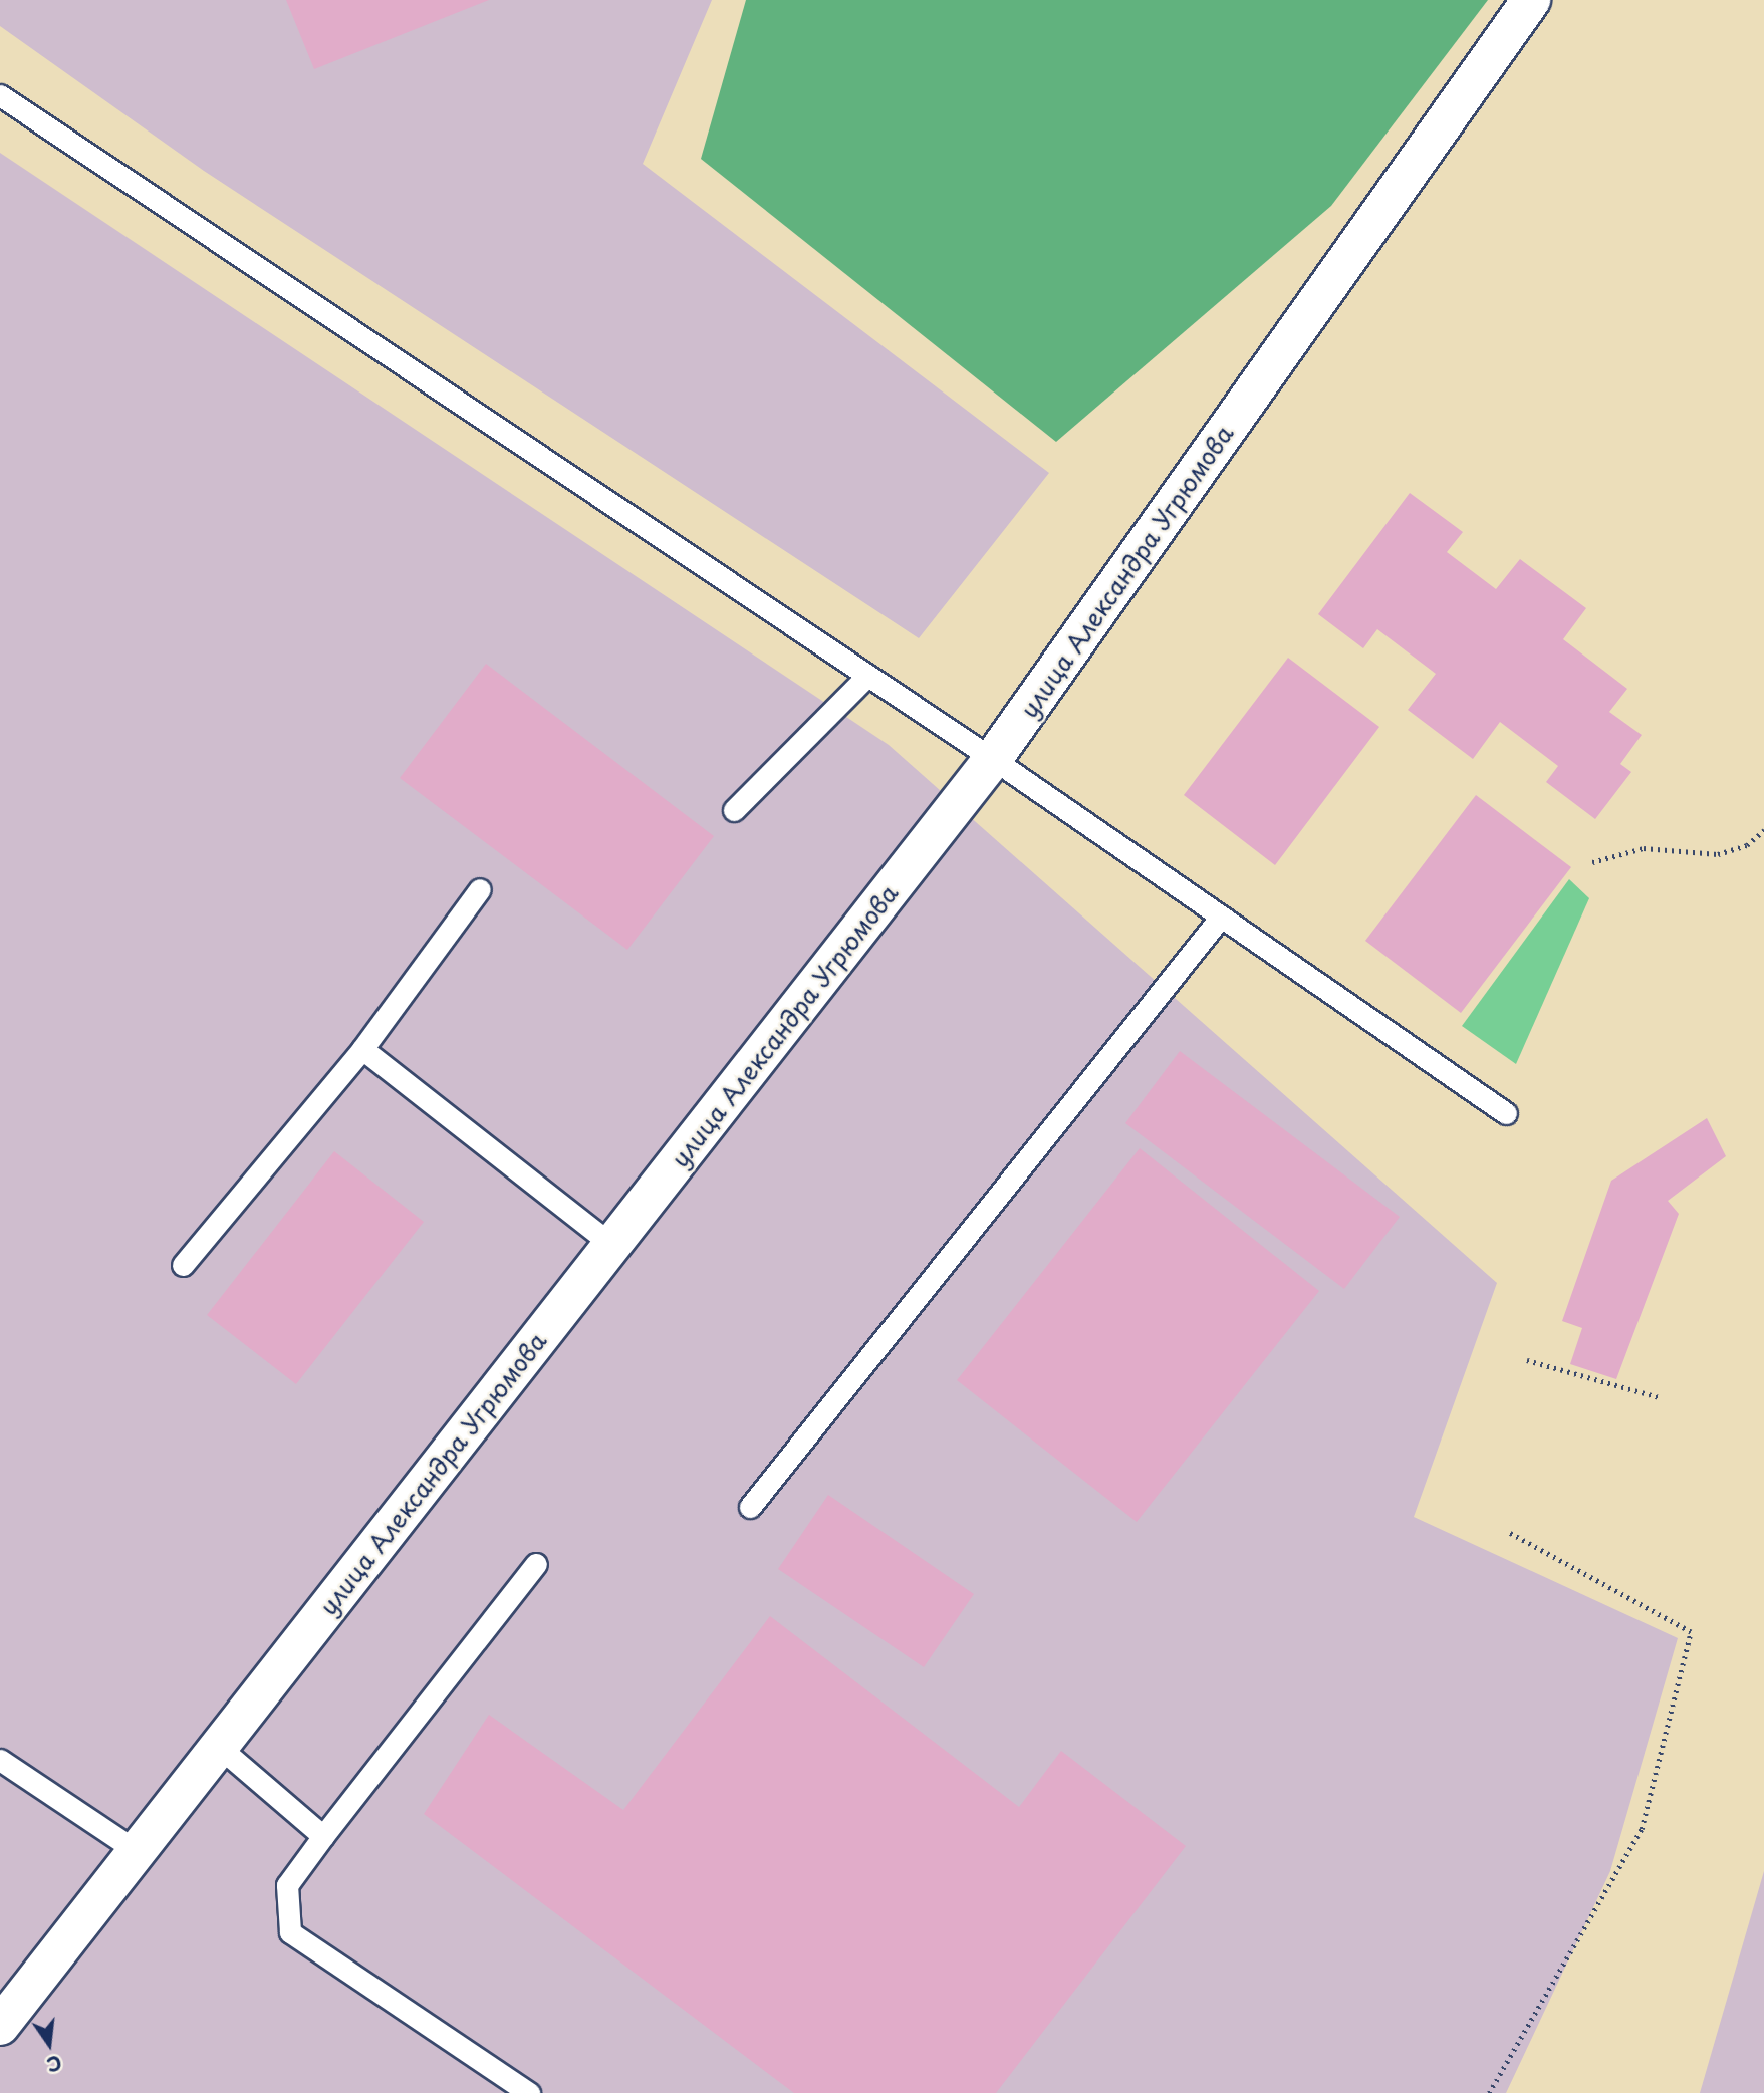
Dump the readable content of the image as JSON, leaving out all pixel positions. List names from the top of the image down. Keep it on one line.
{"streets":{"street":["улица Александра Угрюмова"]},"north":"bottom"}
